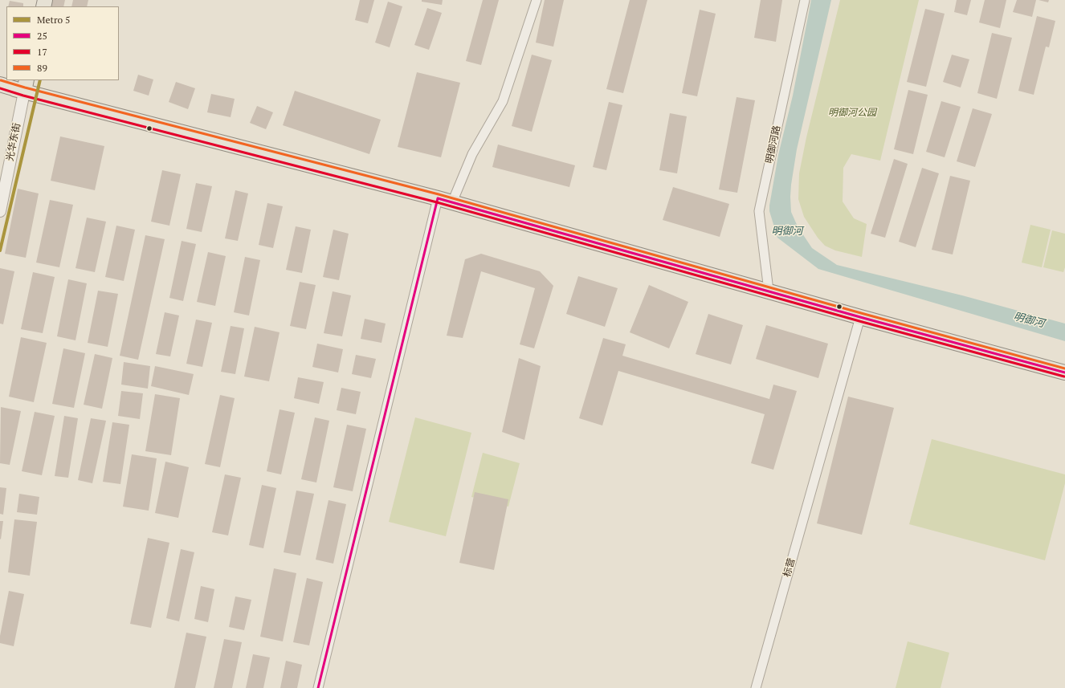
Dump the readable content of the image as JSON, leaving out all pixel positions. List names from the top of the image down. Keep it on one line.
{"streets":{"street":["光华东街","明御河路","标营"]},"water":["明御河"],"parks":["明御河公园"],"lines":["metro line 5","transit line 89","transit line 17","transit line 25"],"legend":["Metro 5","25","17","89"]}
